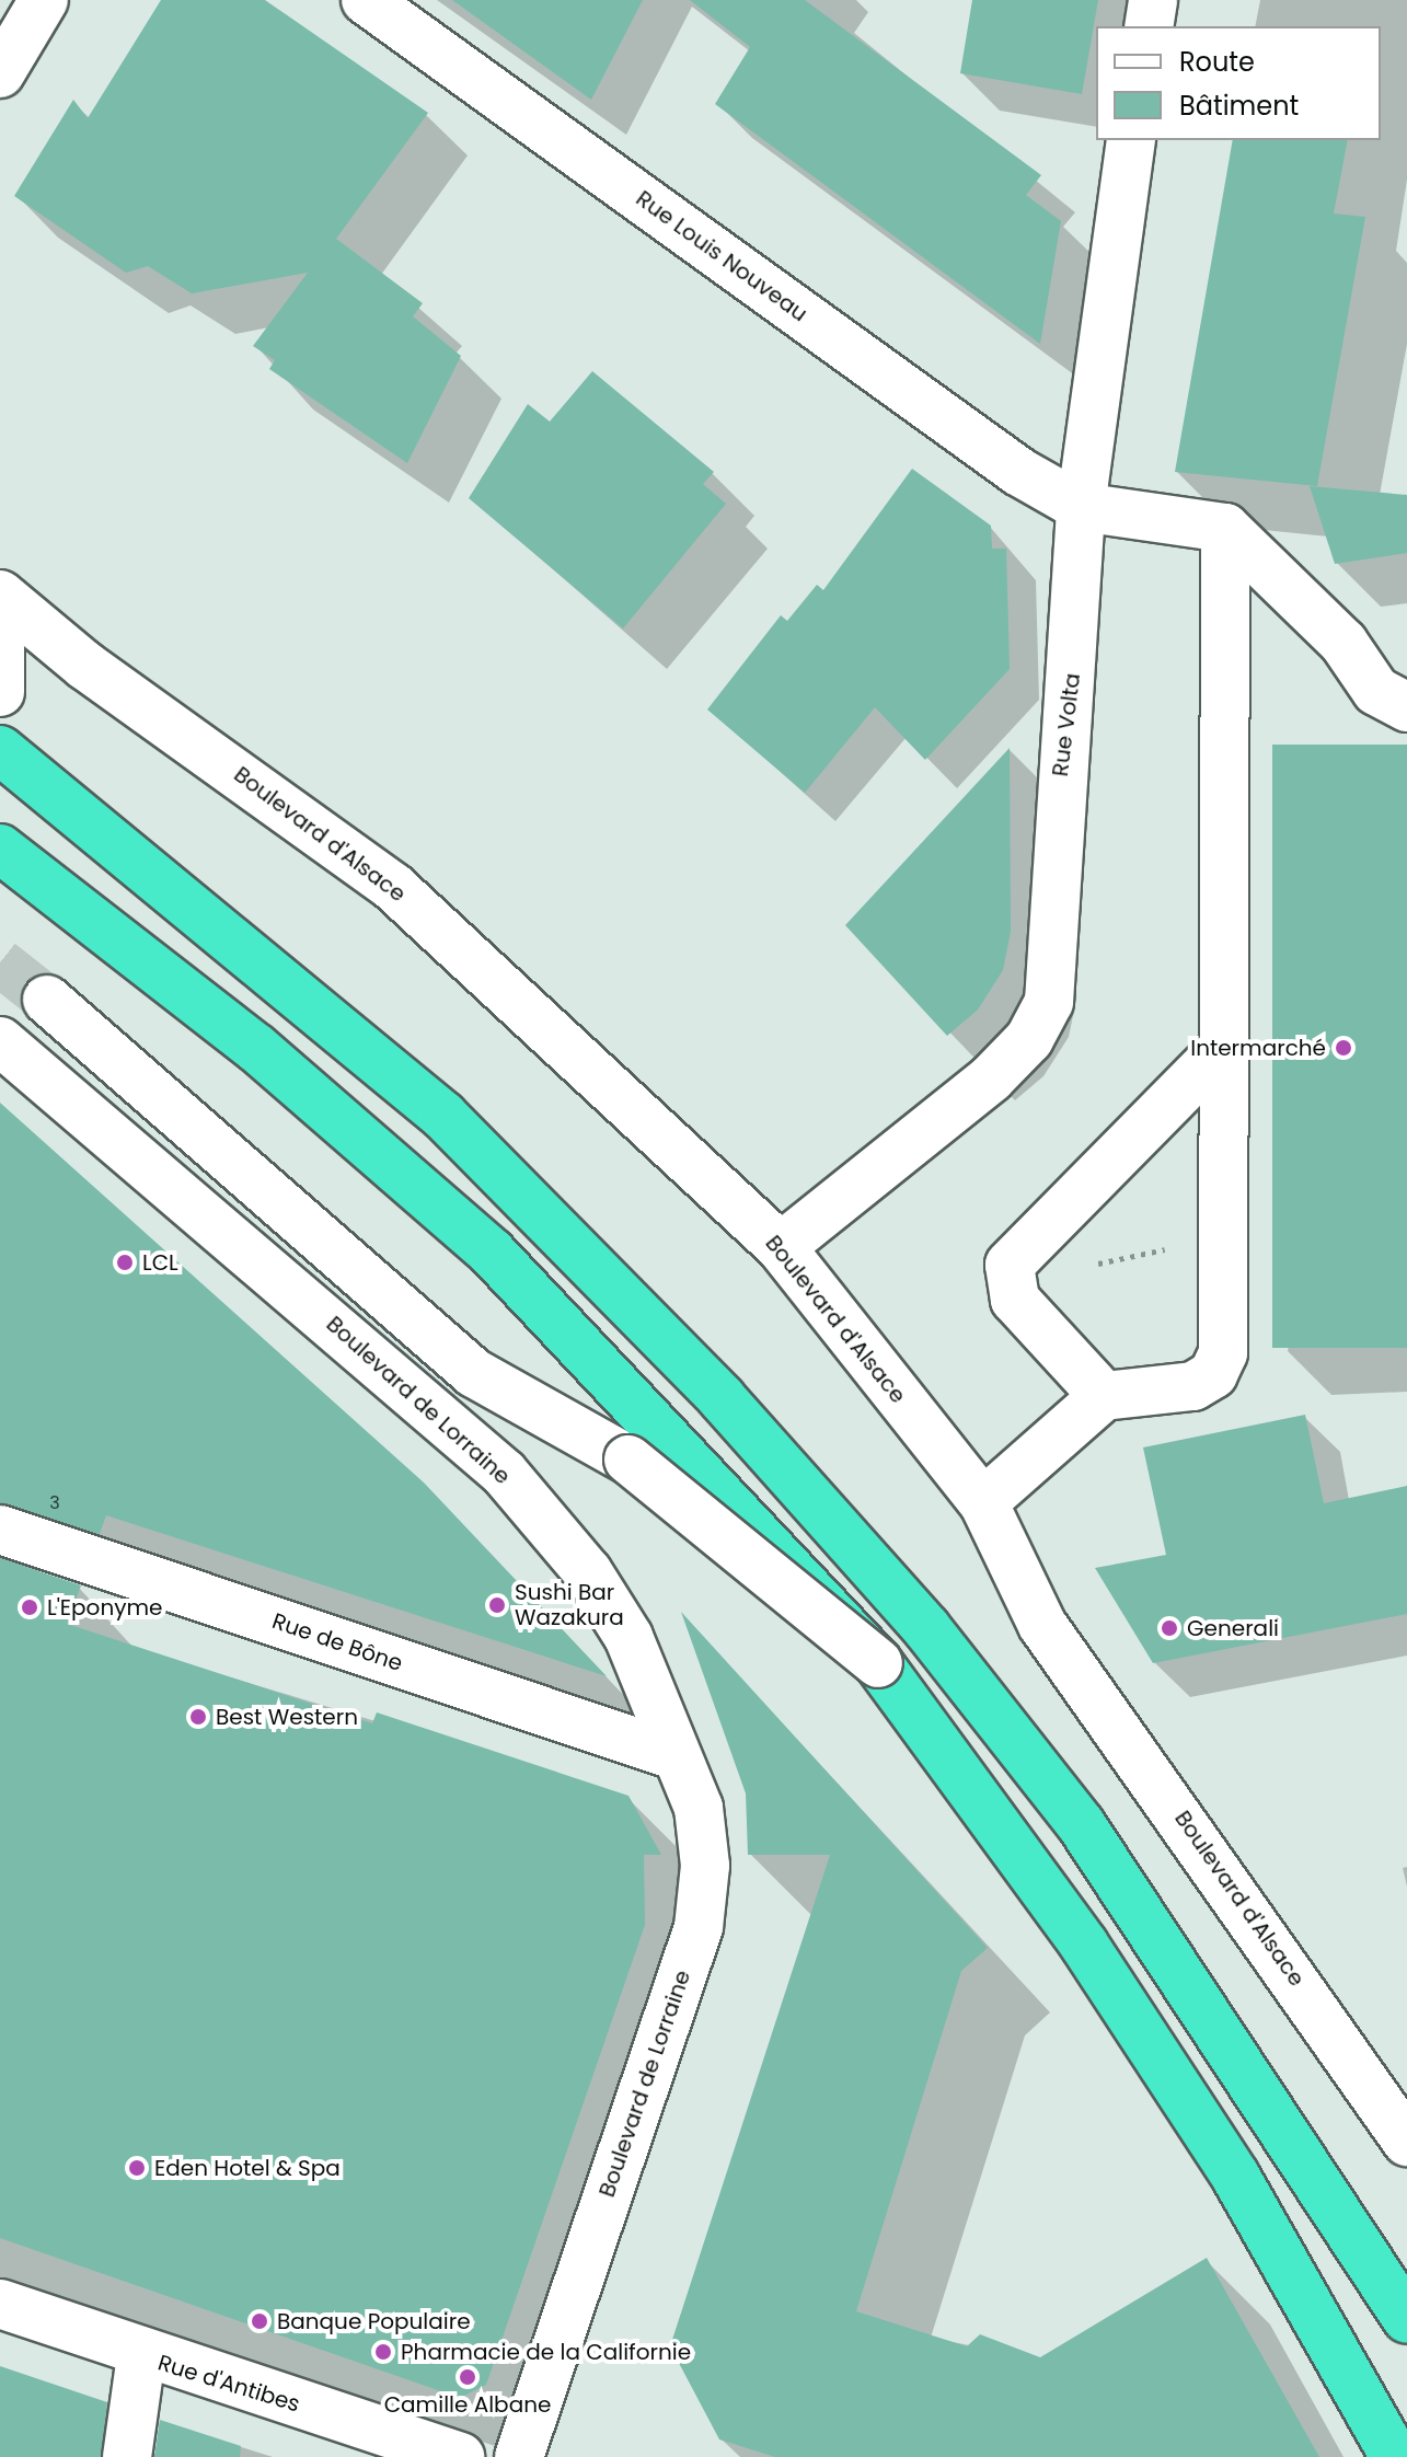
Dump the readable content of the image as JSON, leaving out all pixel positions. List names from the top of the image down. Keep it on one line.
{"streets":{"street":["Rue Louis Nouveau","Rue Volta","Boulevard d'Alsace","Boulevard de Lorraine","Rue de Bône","Rue d'Antibes"]},"crossings":[["Rue Louis Nouveau","Rue Volta"],["Rue Volta","Boulevard d'Alsace"],["Boulevard de Lorraine","Rue de Bône"]],"places":["Intermarché","LCL","Sushi Bar Wazakura","L'Eponyme","Generali","Best Western","Eden Hotel & Spa","Banque Populaire","Pharmacie de la Californie","Camille Albane"],"house_numbers":["3"],"legend":["Route","Bâtiment"]}
